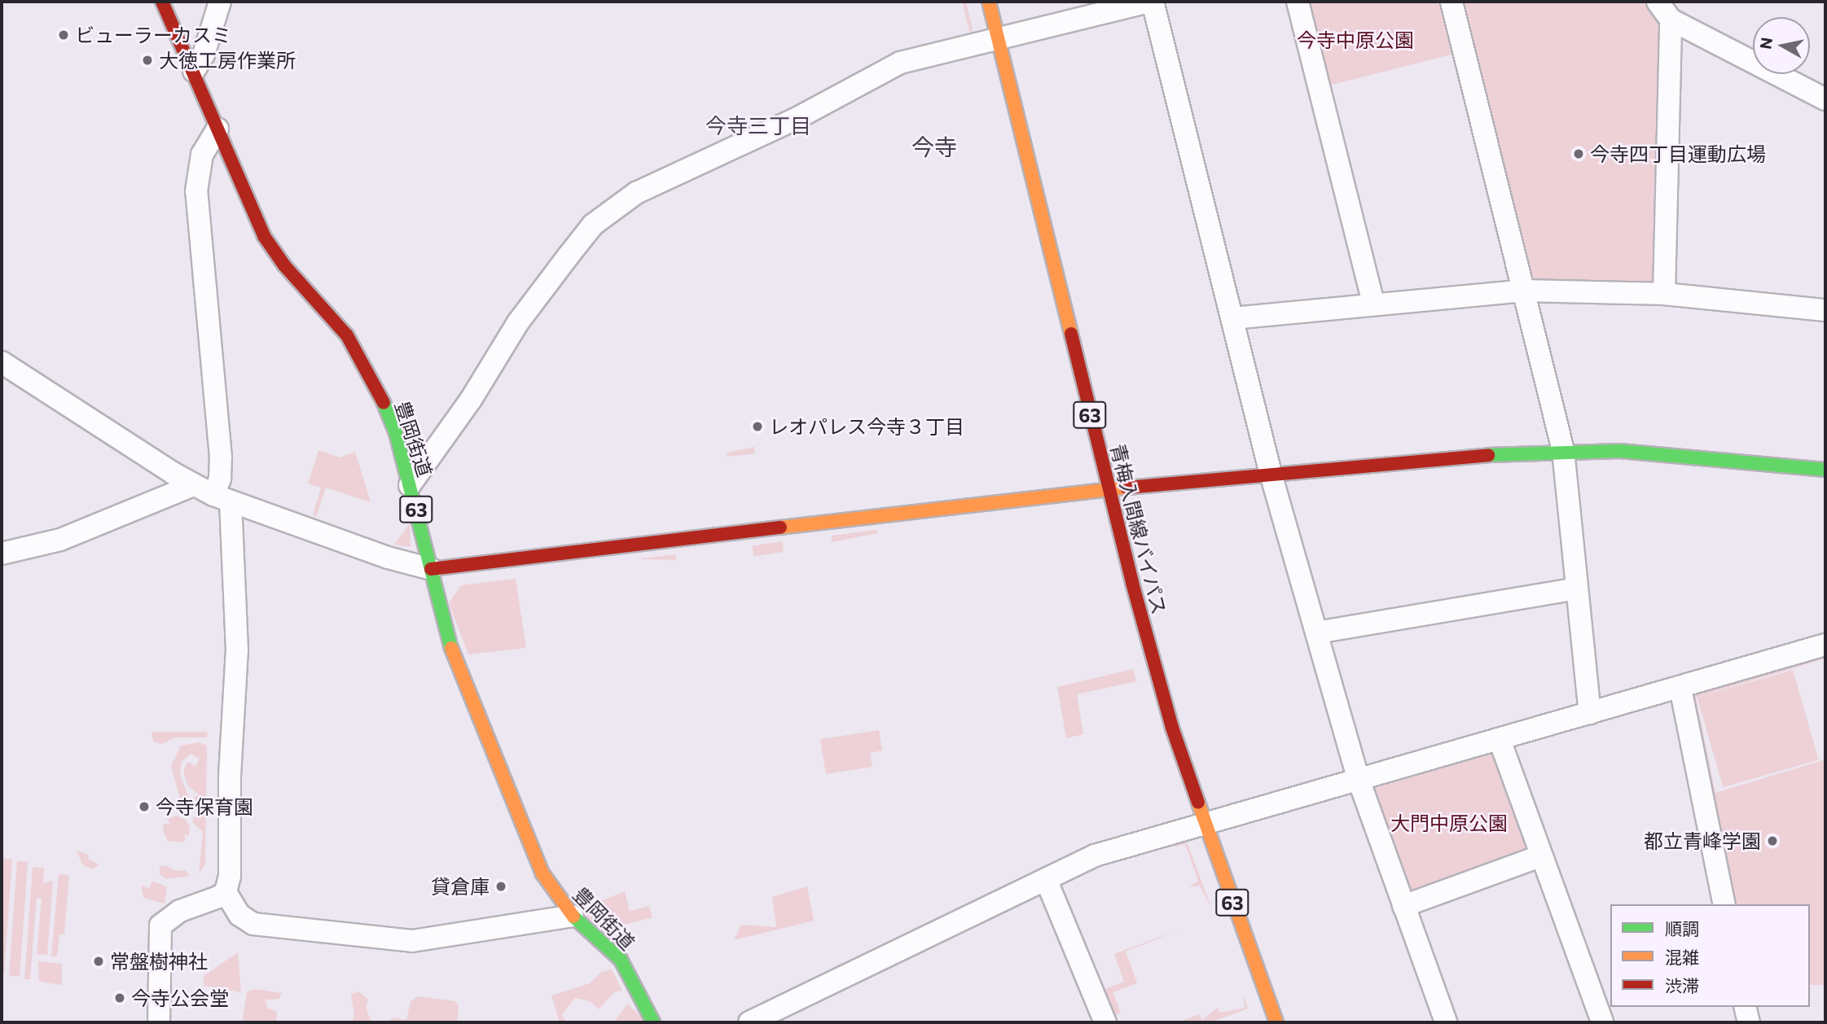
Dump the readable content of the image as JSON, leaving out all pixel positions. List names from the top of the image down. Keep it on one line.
{"streets":{"main road":["63","豊岡街道","青梅入間線バイパス"]},"districts":["今寺三丁目","今寺"],"parks":["今寺中原公園","大門中原公園"],"places":["ビューラーカスミ","大徳工房作業所","今寺四丁目運動広場","レオパレス今寺３丁目","今寺保育園","都立青峰学園","貸倉庫","常盤樹神社","今寺公会堂"],"legend":["順調","混雑","渋滞"],"north":"left"}
